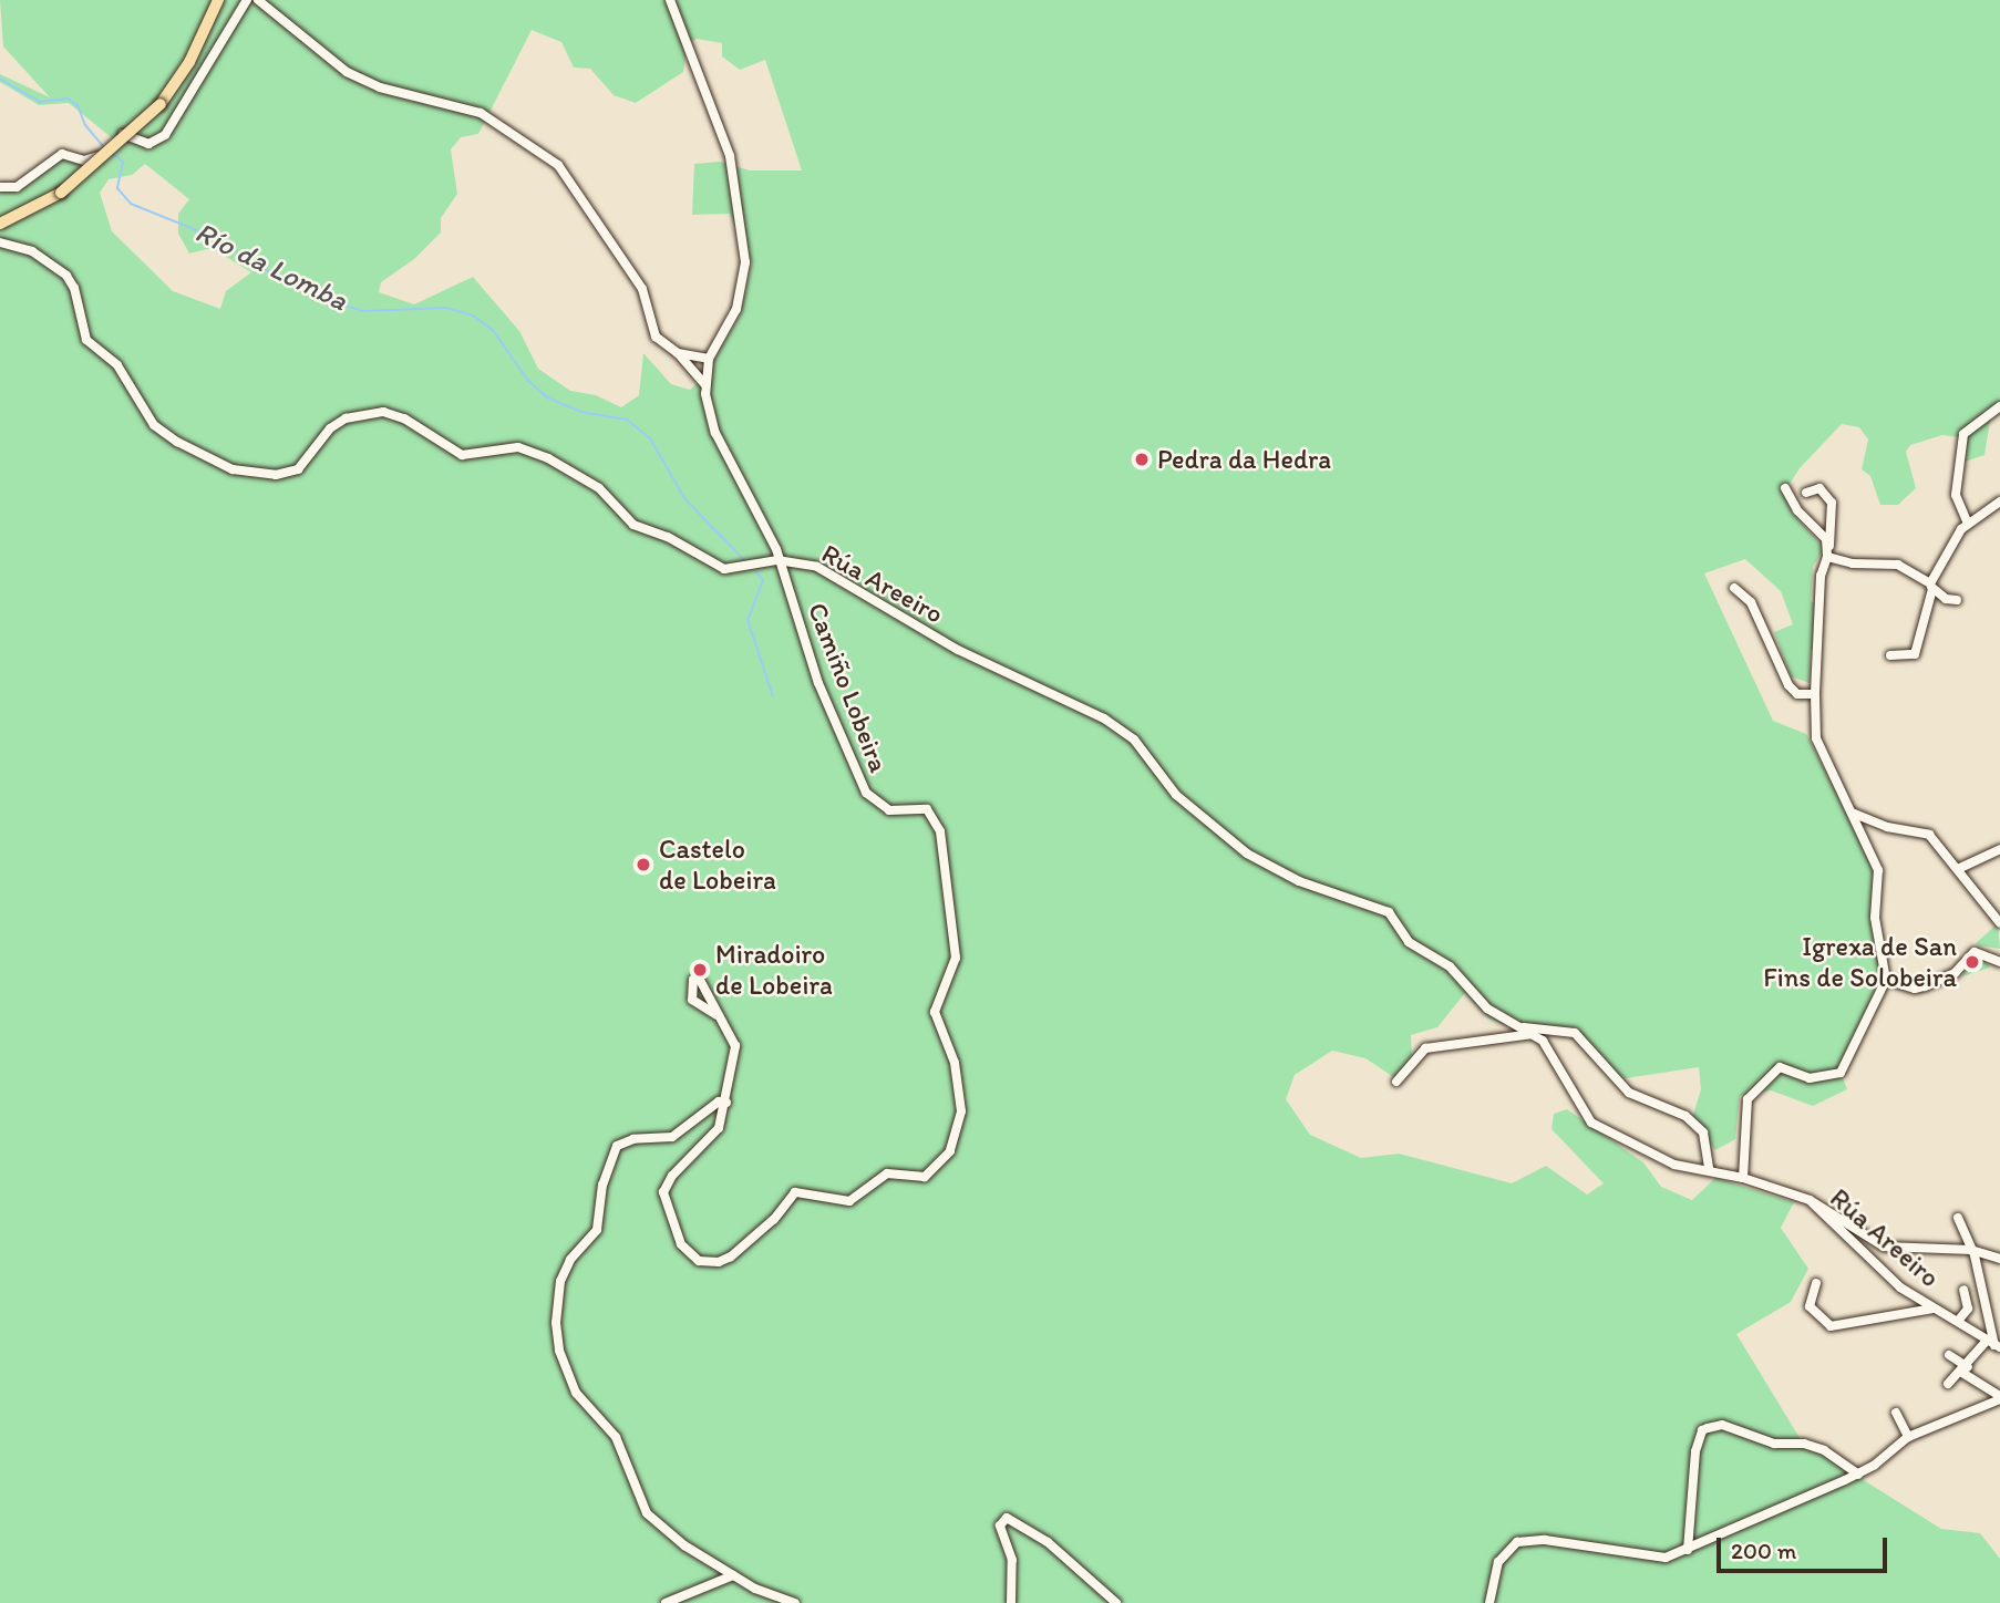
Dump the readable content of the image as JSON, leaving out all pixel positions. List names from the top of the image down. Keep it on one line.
{"streets":{"street":["Rúa Areeiro","Camiño Lobeira"]},"crossings":[["Rúa Areeiro","Camiño Lobeira"]],"water":["Río da Lomba"],"places":["Pedra da Hedra","Castelo de Lobeira","Igrexa de San Fins de Solobeira","Miradoiro de Lobeira"],"scale_bar":"200 m"}
